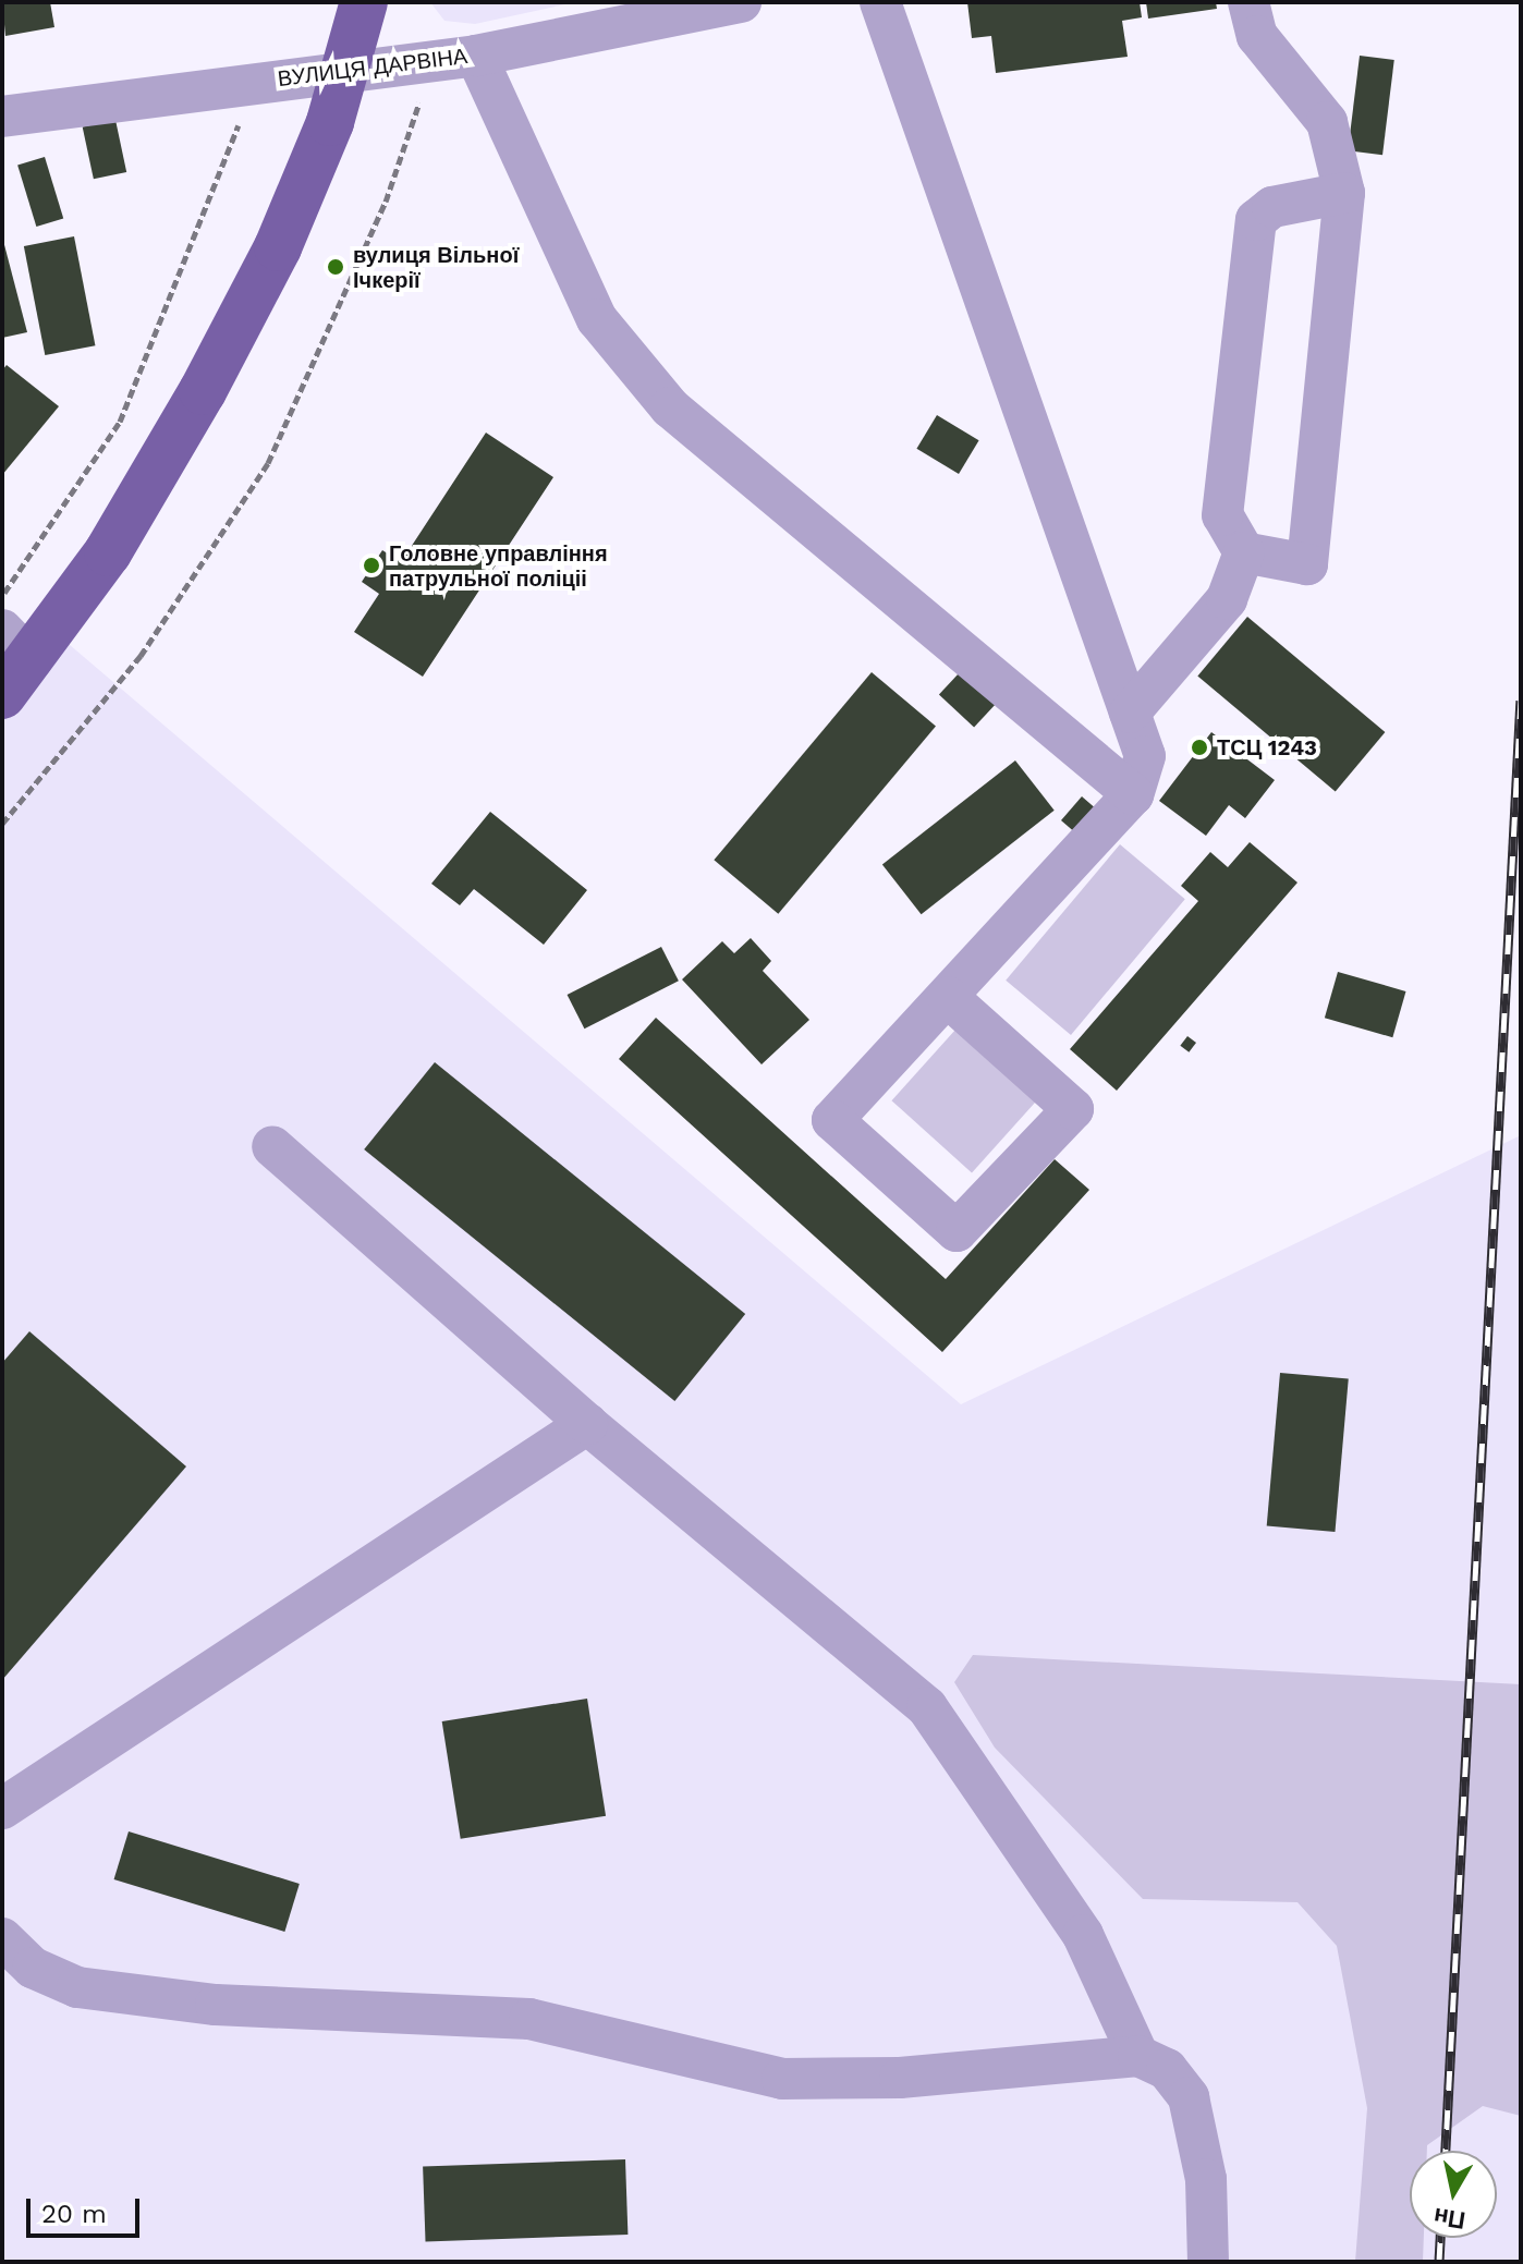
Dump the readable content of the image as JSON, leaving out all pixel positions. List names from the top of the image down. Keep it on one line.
{"streets":{"street":["ВУЛИЦЯ ДАРВІНА"]},"places":["вулиця Вільної Ічкерії","Головне управління патрульної поліціі","ТСЦ 1243"],"scale_bar":"20 m","north":"bottom"}
